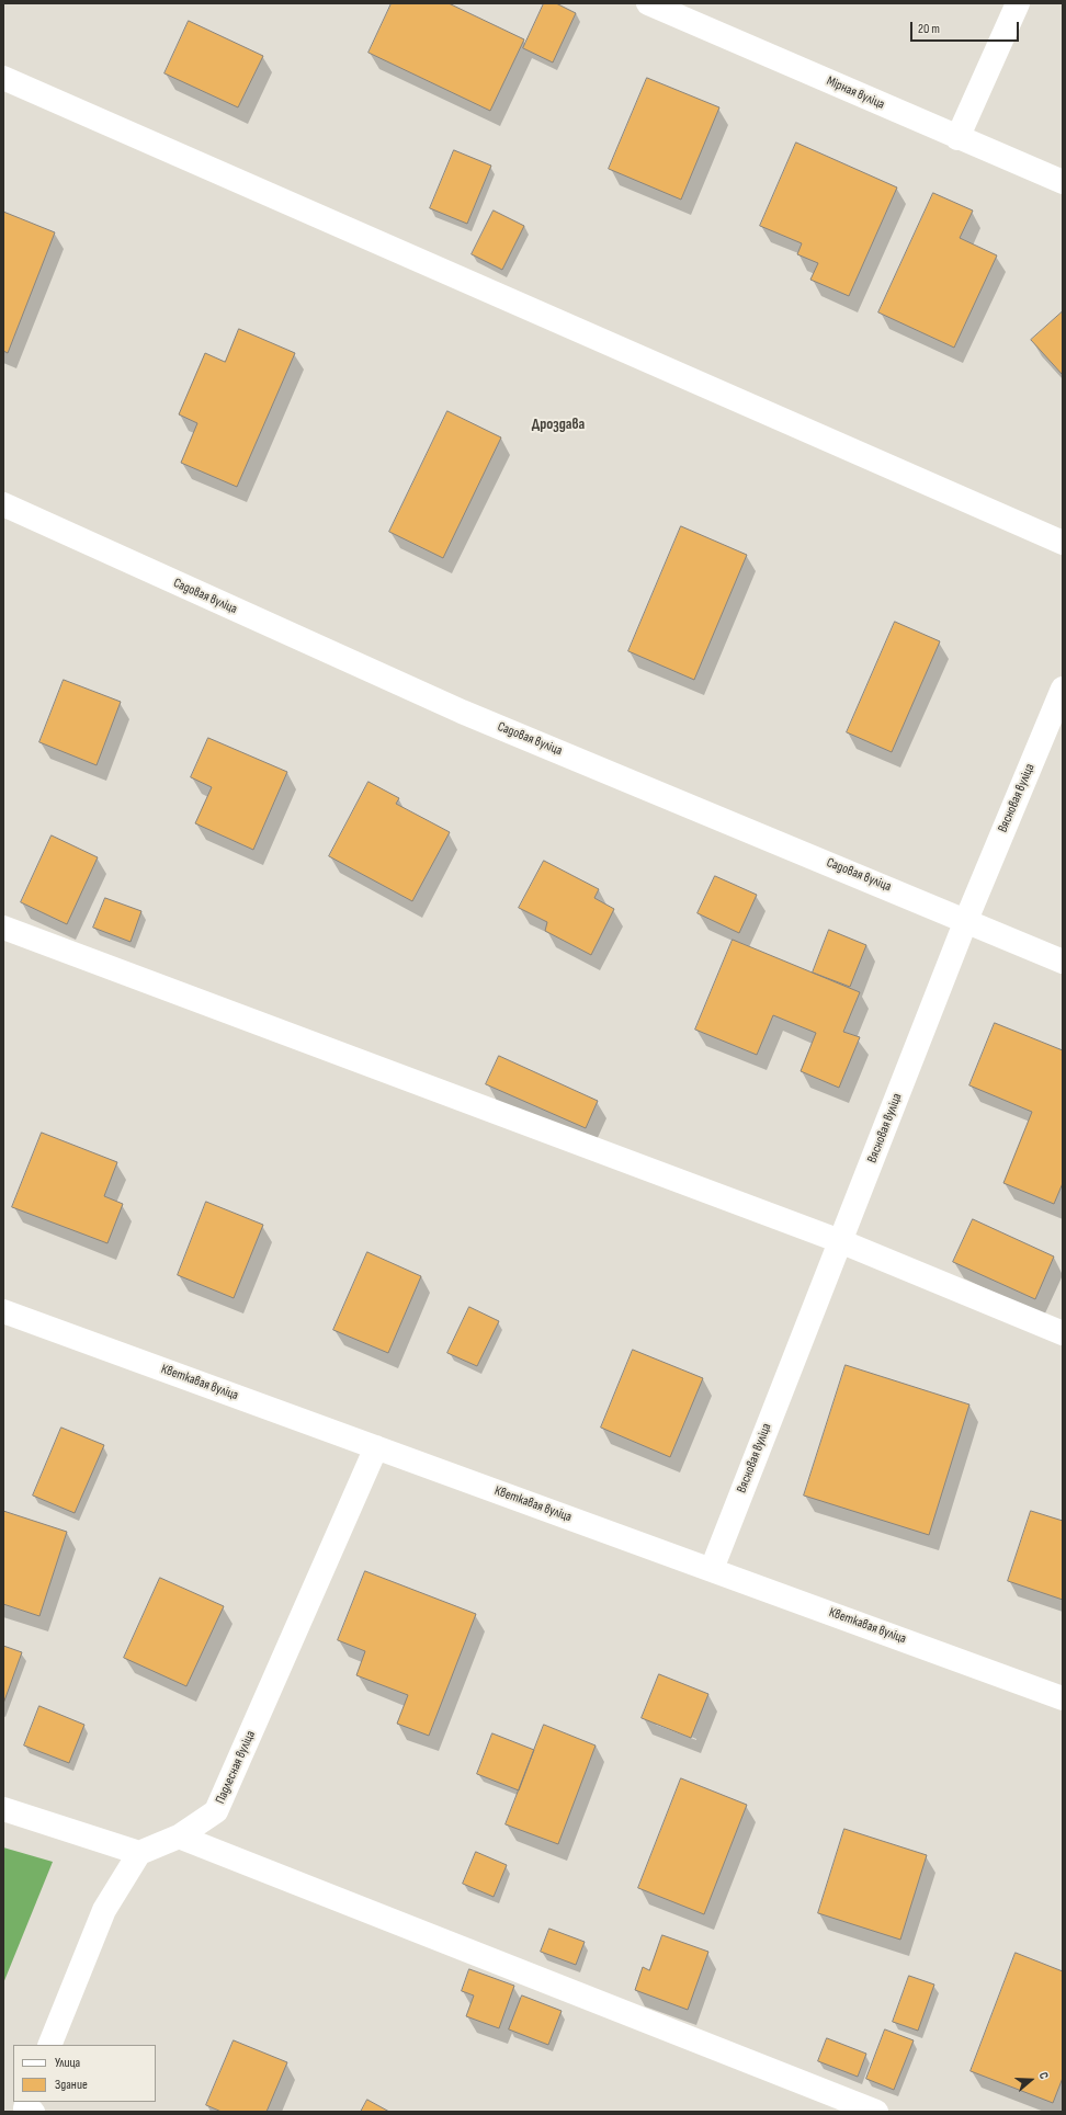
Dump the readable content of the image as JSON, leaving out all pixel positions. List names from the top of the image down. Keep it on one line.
{"streets":{"street":["Мірная вуліца","Садовая вуліца","Вясновая вуліца","Кветкавая вуліца","Падлесная вуліца"]},"crossings":[["Садовая вуліца","Вясновая вуліца"],["Вясновая вуліца","Кветкавая вуліца"],["Кветкавая вуліца","Падлесная вуліца"]],"districts":["Дроздава"],"legend":["Улица","Здание"],"scale_bar":"20 m","north":"right"}
